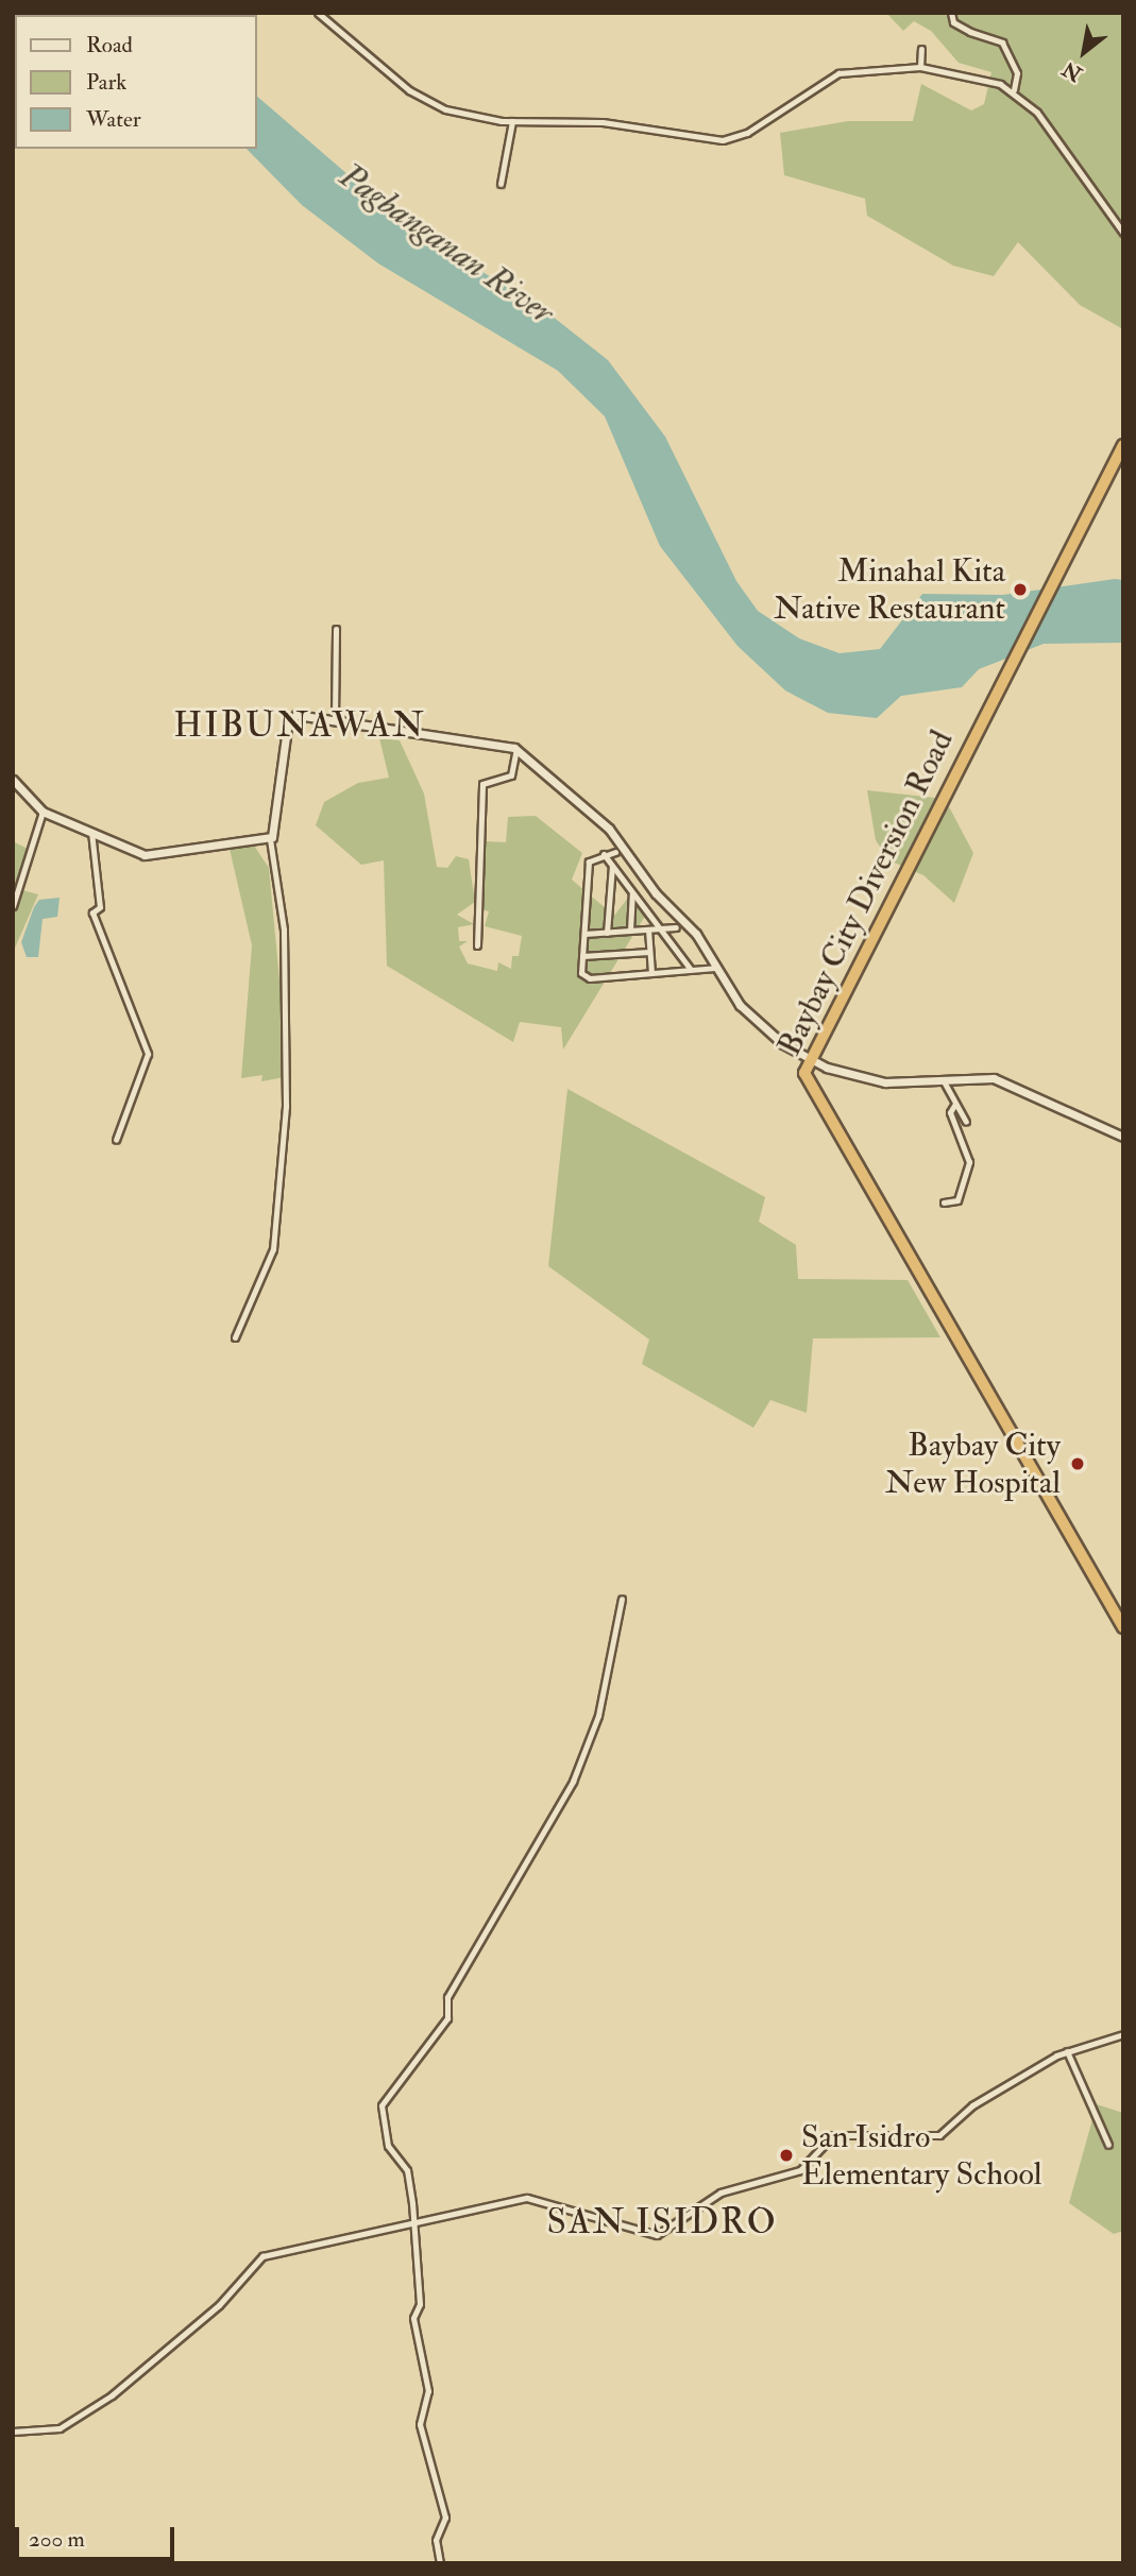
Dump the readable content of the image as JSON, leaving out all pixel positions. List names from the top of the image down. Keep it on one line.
{"streets":{"highway":["Baybay City Diversion Road"]},"districts":["HIBUNAWAN","SAN ISIDRO"],"water":["Pagbanganan River"],"places":["Minahal Kita Native Restaurant","Baybay City New Hospital","San Isidro Elementary School"],"legend":["Road","Park","Water"],"scale_bar":"200 m","north":"bottom left"}
